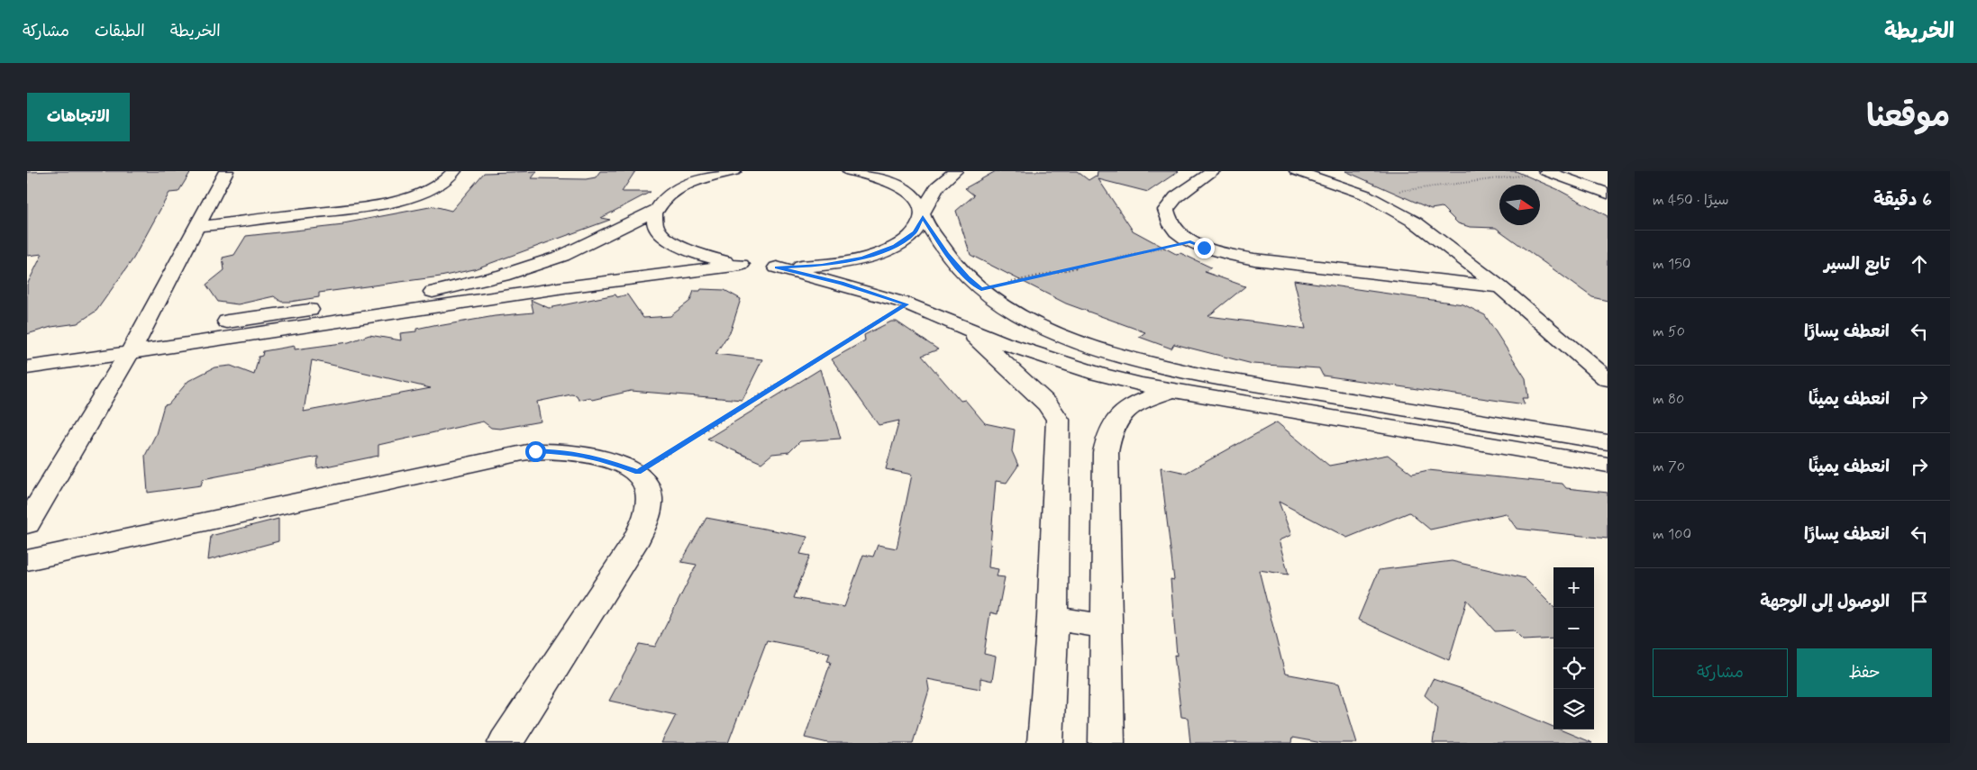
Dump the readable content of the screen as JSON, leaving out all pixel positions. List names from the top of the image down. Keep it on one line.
{"north":"right","page":{"header":"الخريطة","nav":["الخريطة","الطبقات","مشاركة"],"title":"موقعنا","buttons":["الاتجاهات",["حفظ","مشاركة"]],"heading":["6 دقيقة","سيرًا · 450 m"],"list":[["تابع السير","150 m"],["انعطف يسارًا","50 m"],["انعطف يمينًا","80 m"],["انعطف يمينًا","70 m"],["انعطف يسارًا","100 m"],"الوصول إلى الوجهة"],"map_buttons":["+","−"]}}
